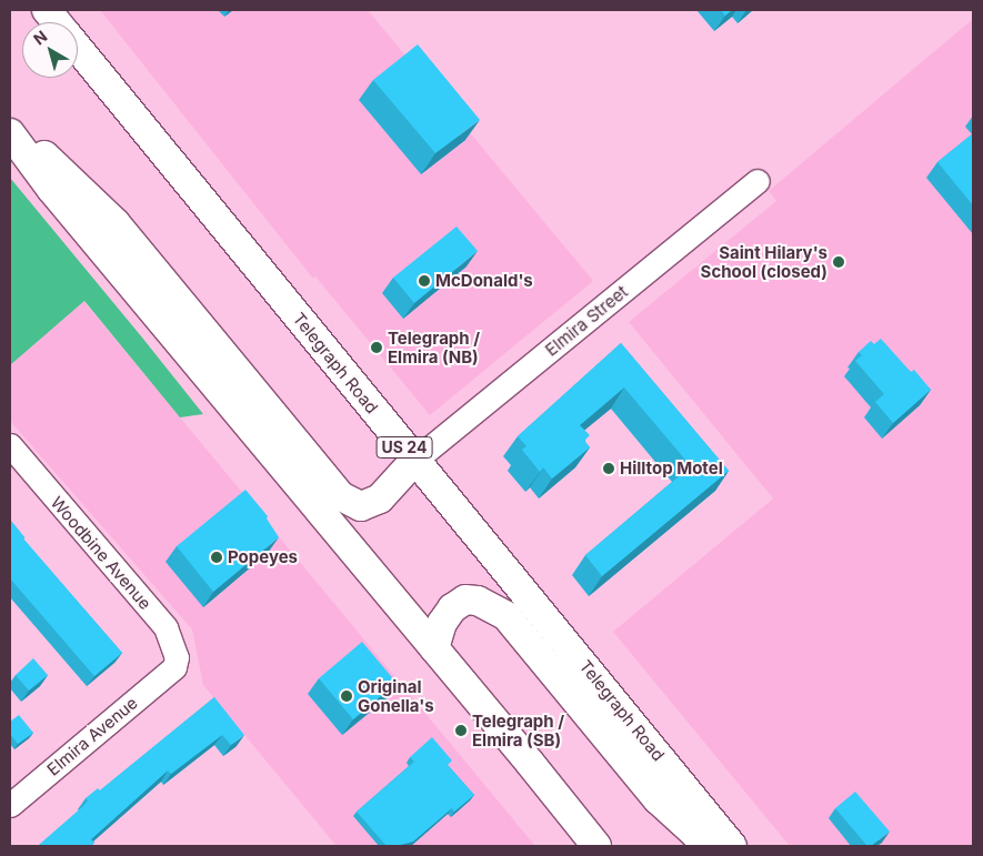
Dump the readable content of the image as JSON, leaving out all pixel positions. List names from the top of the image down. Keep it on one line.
{"streets":{"main road":["Telegraph Road","US 24"],"street":["Elmira Street","Woodbine Avenue","Elmira Avenue"]},"crossings":[["Elmira Street","Telegraph Road"],["Woodbine Avenue","Elmira Avenue"]],"places":["Saint Hilary's School (closed)","McDonald's","Telegraph / Elmira (NB)","Hilltop Motel","Popeyes","Original Gonella's","Telegraph / Elmira (SB)"],"north":"top left"}
